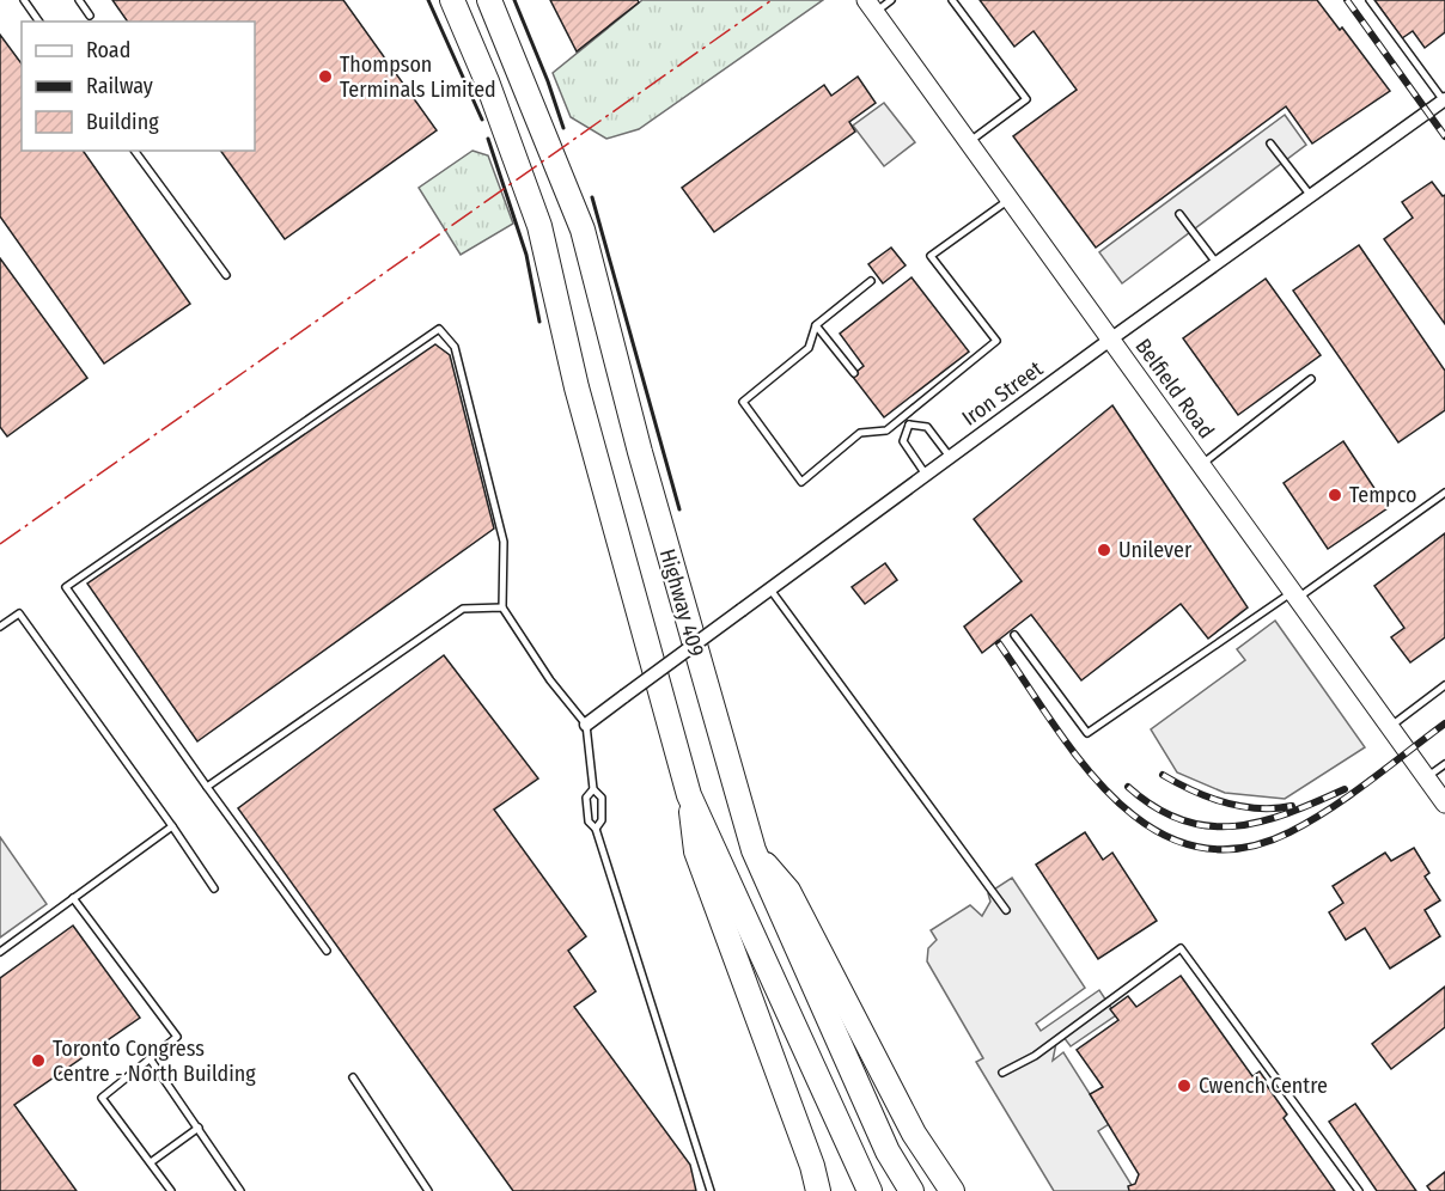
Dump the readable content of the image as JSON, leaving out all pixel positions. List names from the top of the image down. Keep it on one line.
{"streets":{"highway":["Highway 409"],"main road":["Belfield Road"],"street":["Iron Street"]},"crossings":[["Belfield Road","Iron Street"]],"places":["Thompson Terminals Limited","Tempco","Unilever","Toronto Congress Centre - North Building","Cwench Centre"],"legend":["Road","Railway","Building"]}
